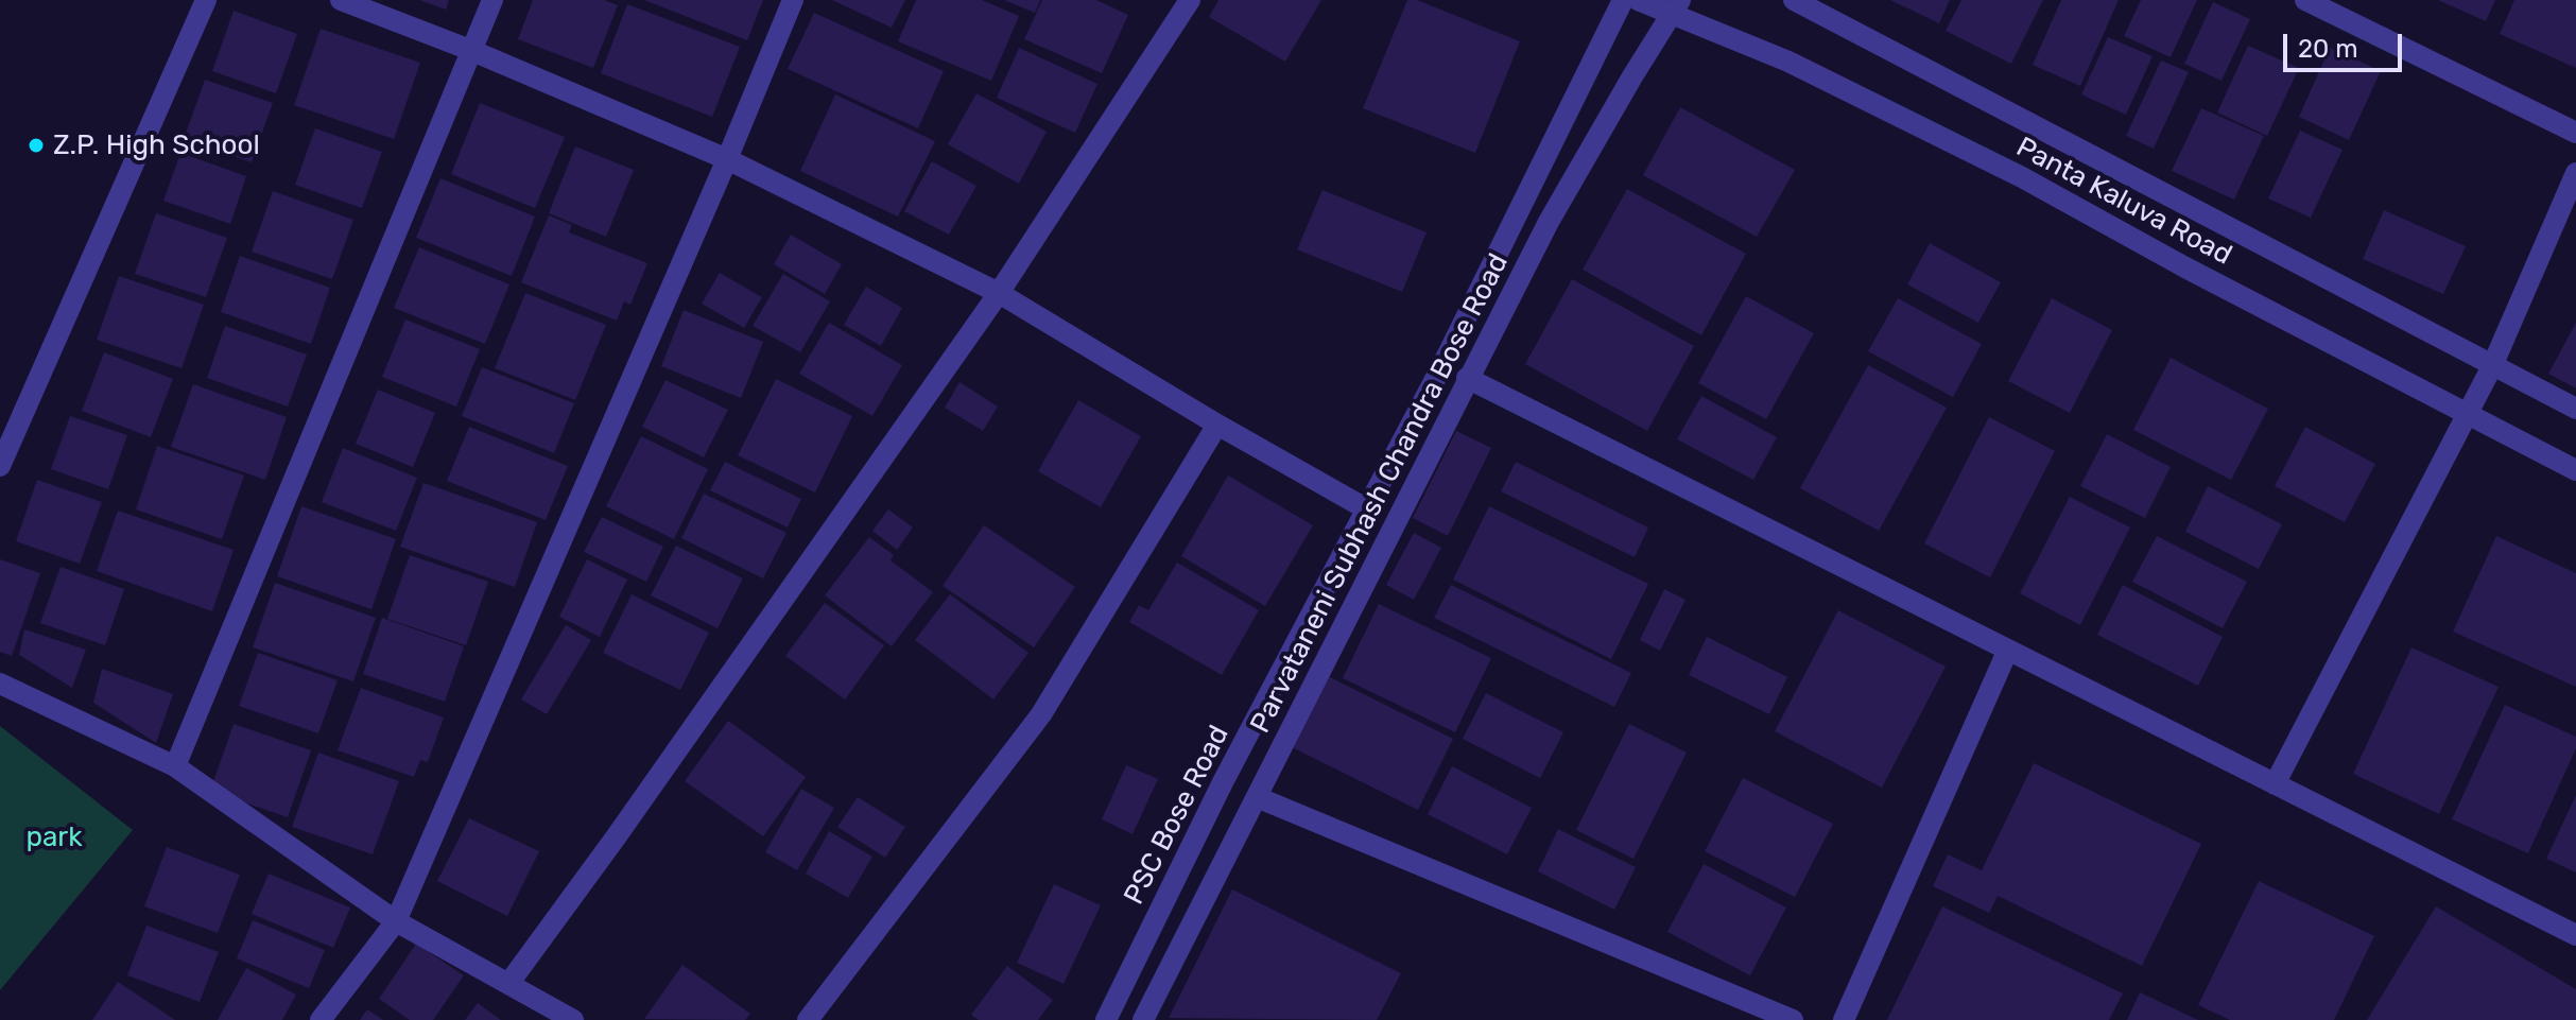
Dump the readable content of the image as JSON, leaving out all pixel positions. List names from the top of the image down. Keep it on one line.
{"streets":{"street":["Panta Kaluva Road","Parvataneni Subhash Chandra Bose Road","PSC Bose Road"]},"crossings":[["Panta Kaluva Road","Parvataneni Subhash Chandra Bose Road"]],"parks":["park"],"places":["Z.P. High School"],"scale_bar":"20 m"}
